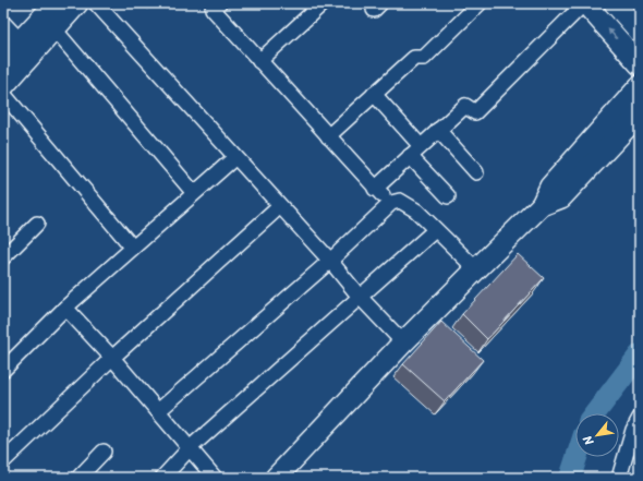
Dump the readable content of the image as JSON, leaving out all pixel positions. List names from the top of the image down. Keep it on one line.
{"north":"bottom left"}
